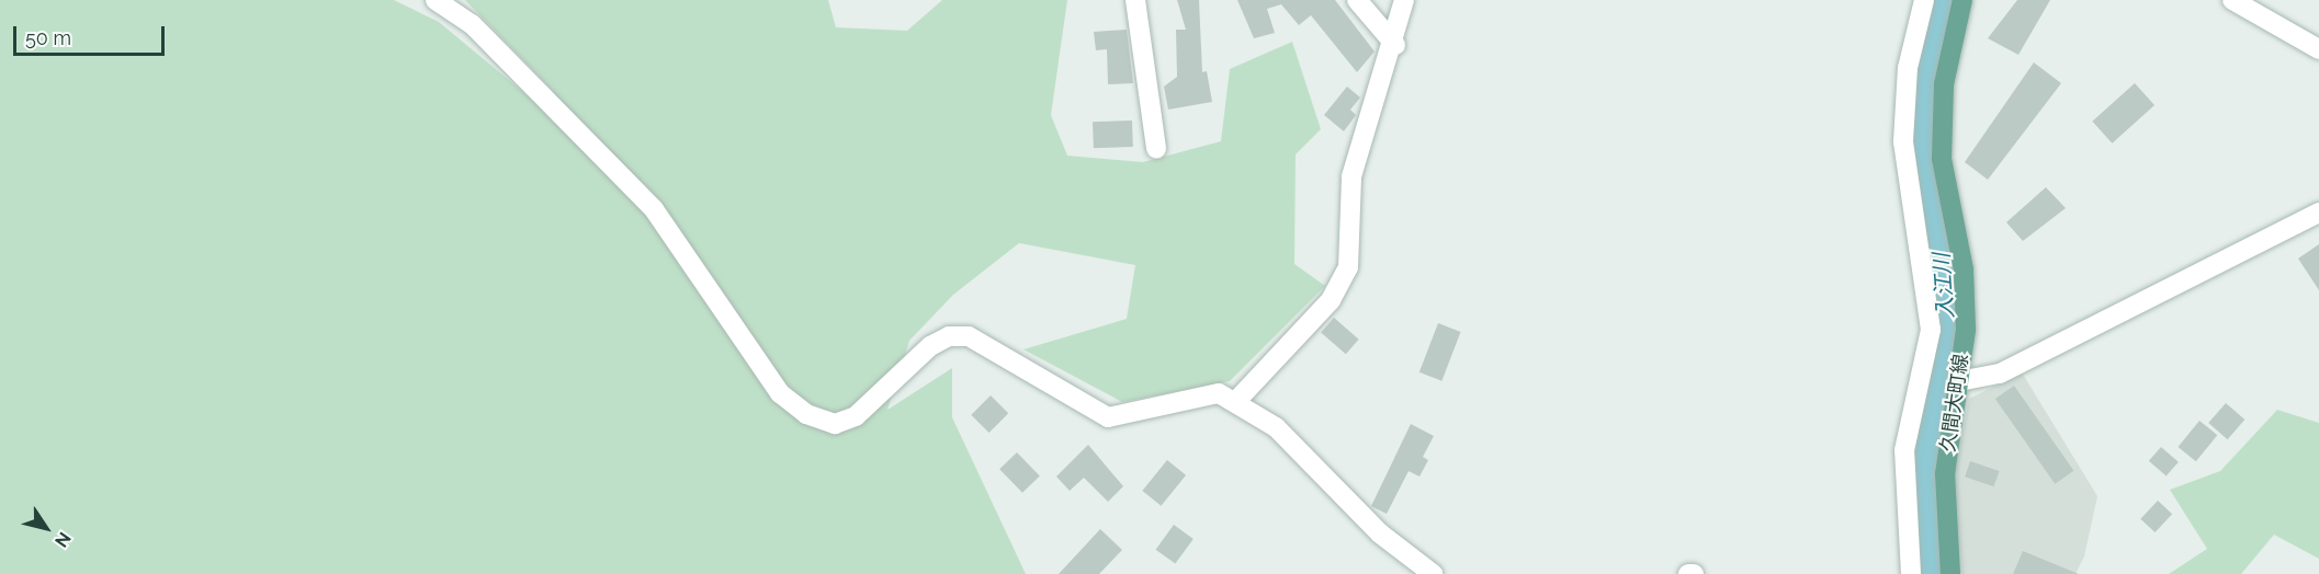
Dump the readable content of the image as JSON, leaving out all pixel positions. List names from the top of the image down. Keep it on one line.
{"streets":{"main road":["久間大町線"]},"water":["入江川"],"scale_bar":"50 m","north":"bottom right"}
